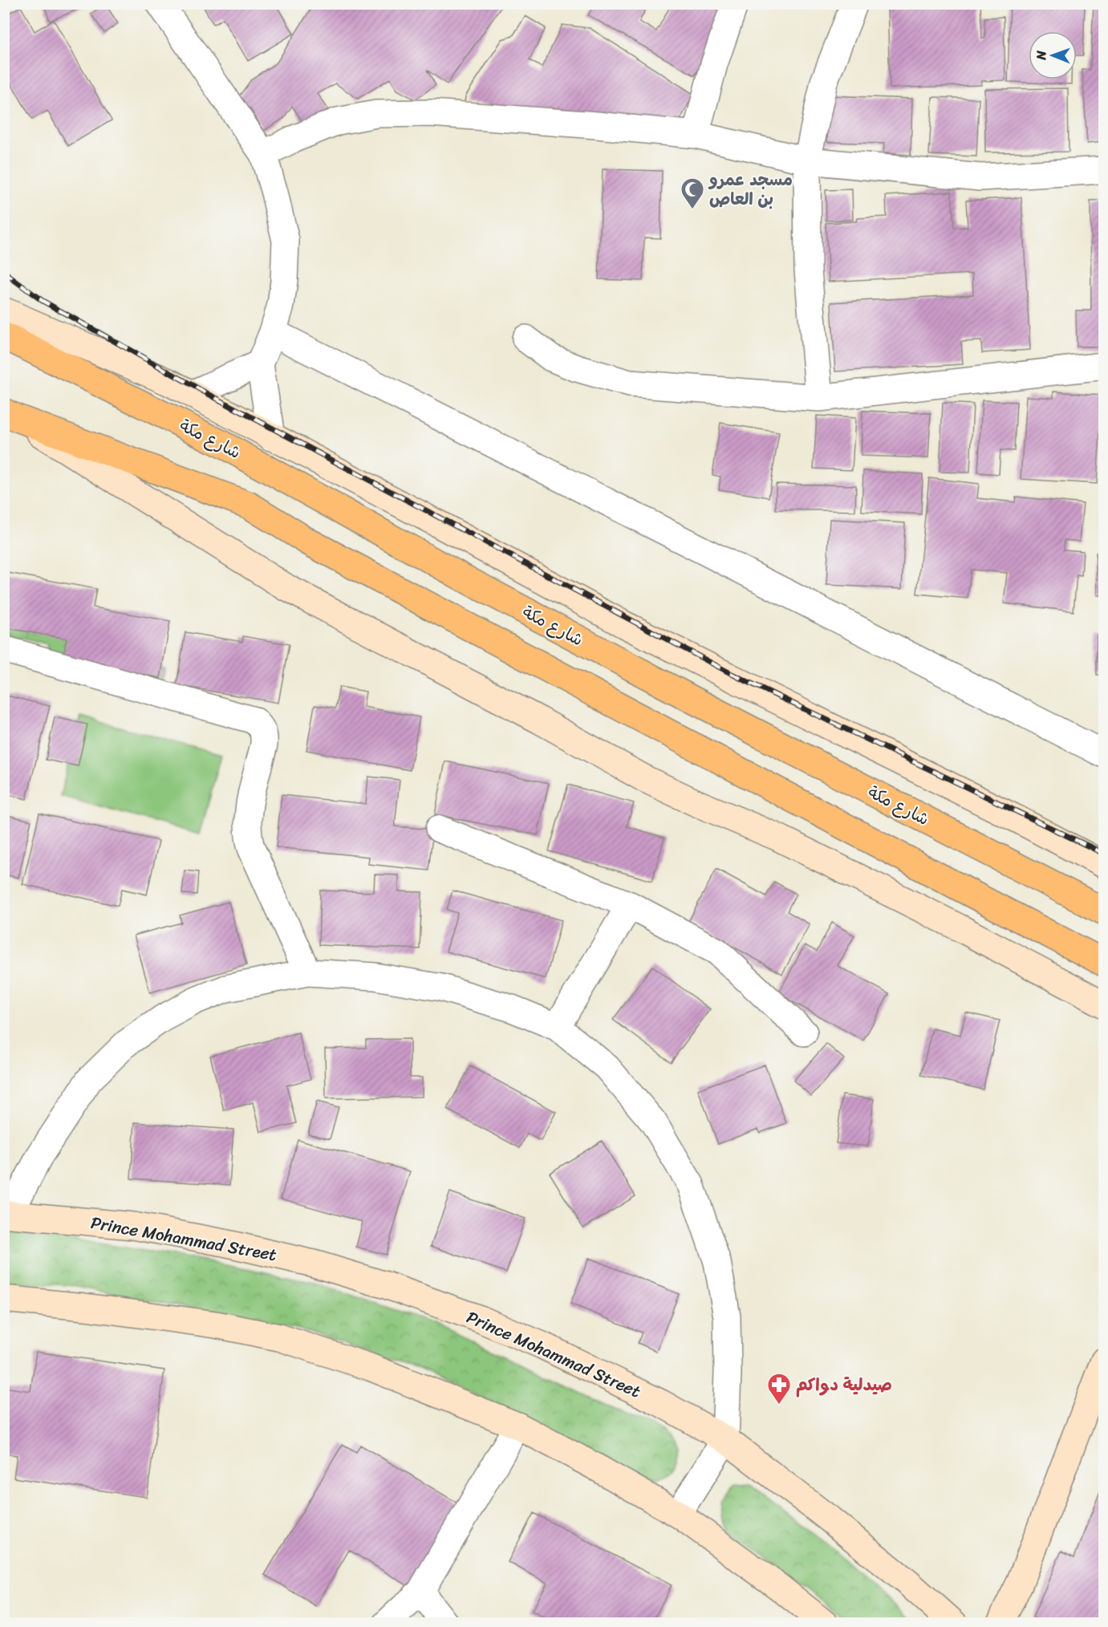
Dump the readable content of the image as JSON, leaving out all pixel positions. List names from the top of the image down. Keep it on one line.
{"streets":{"main road":["شارع مكة"],"street":["Prince Mohammad Street"]},"places":{"mosque":["مسجد عمرو بن العاص"],"pharmacy":["صيدلية دواكم"]},"north":"left"}
